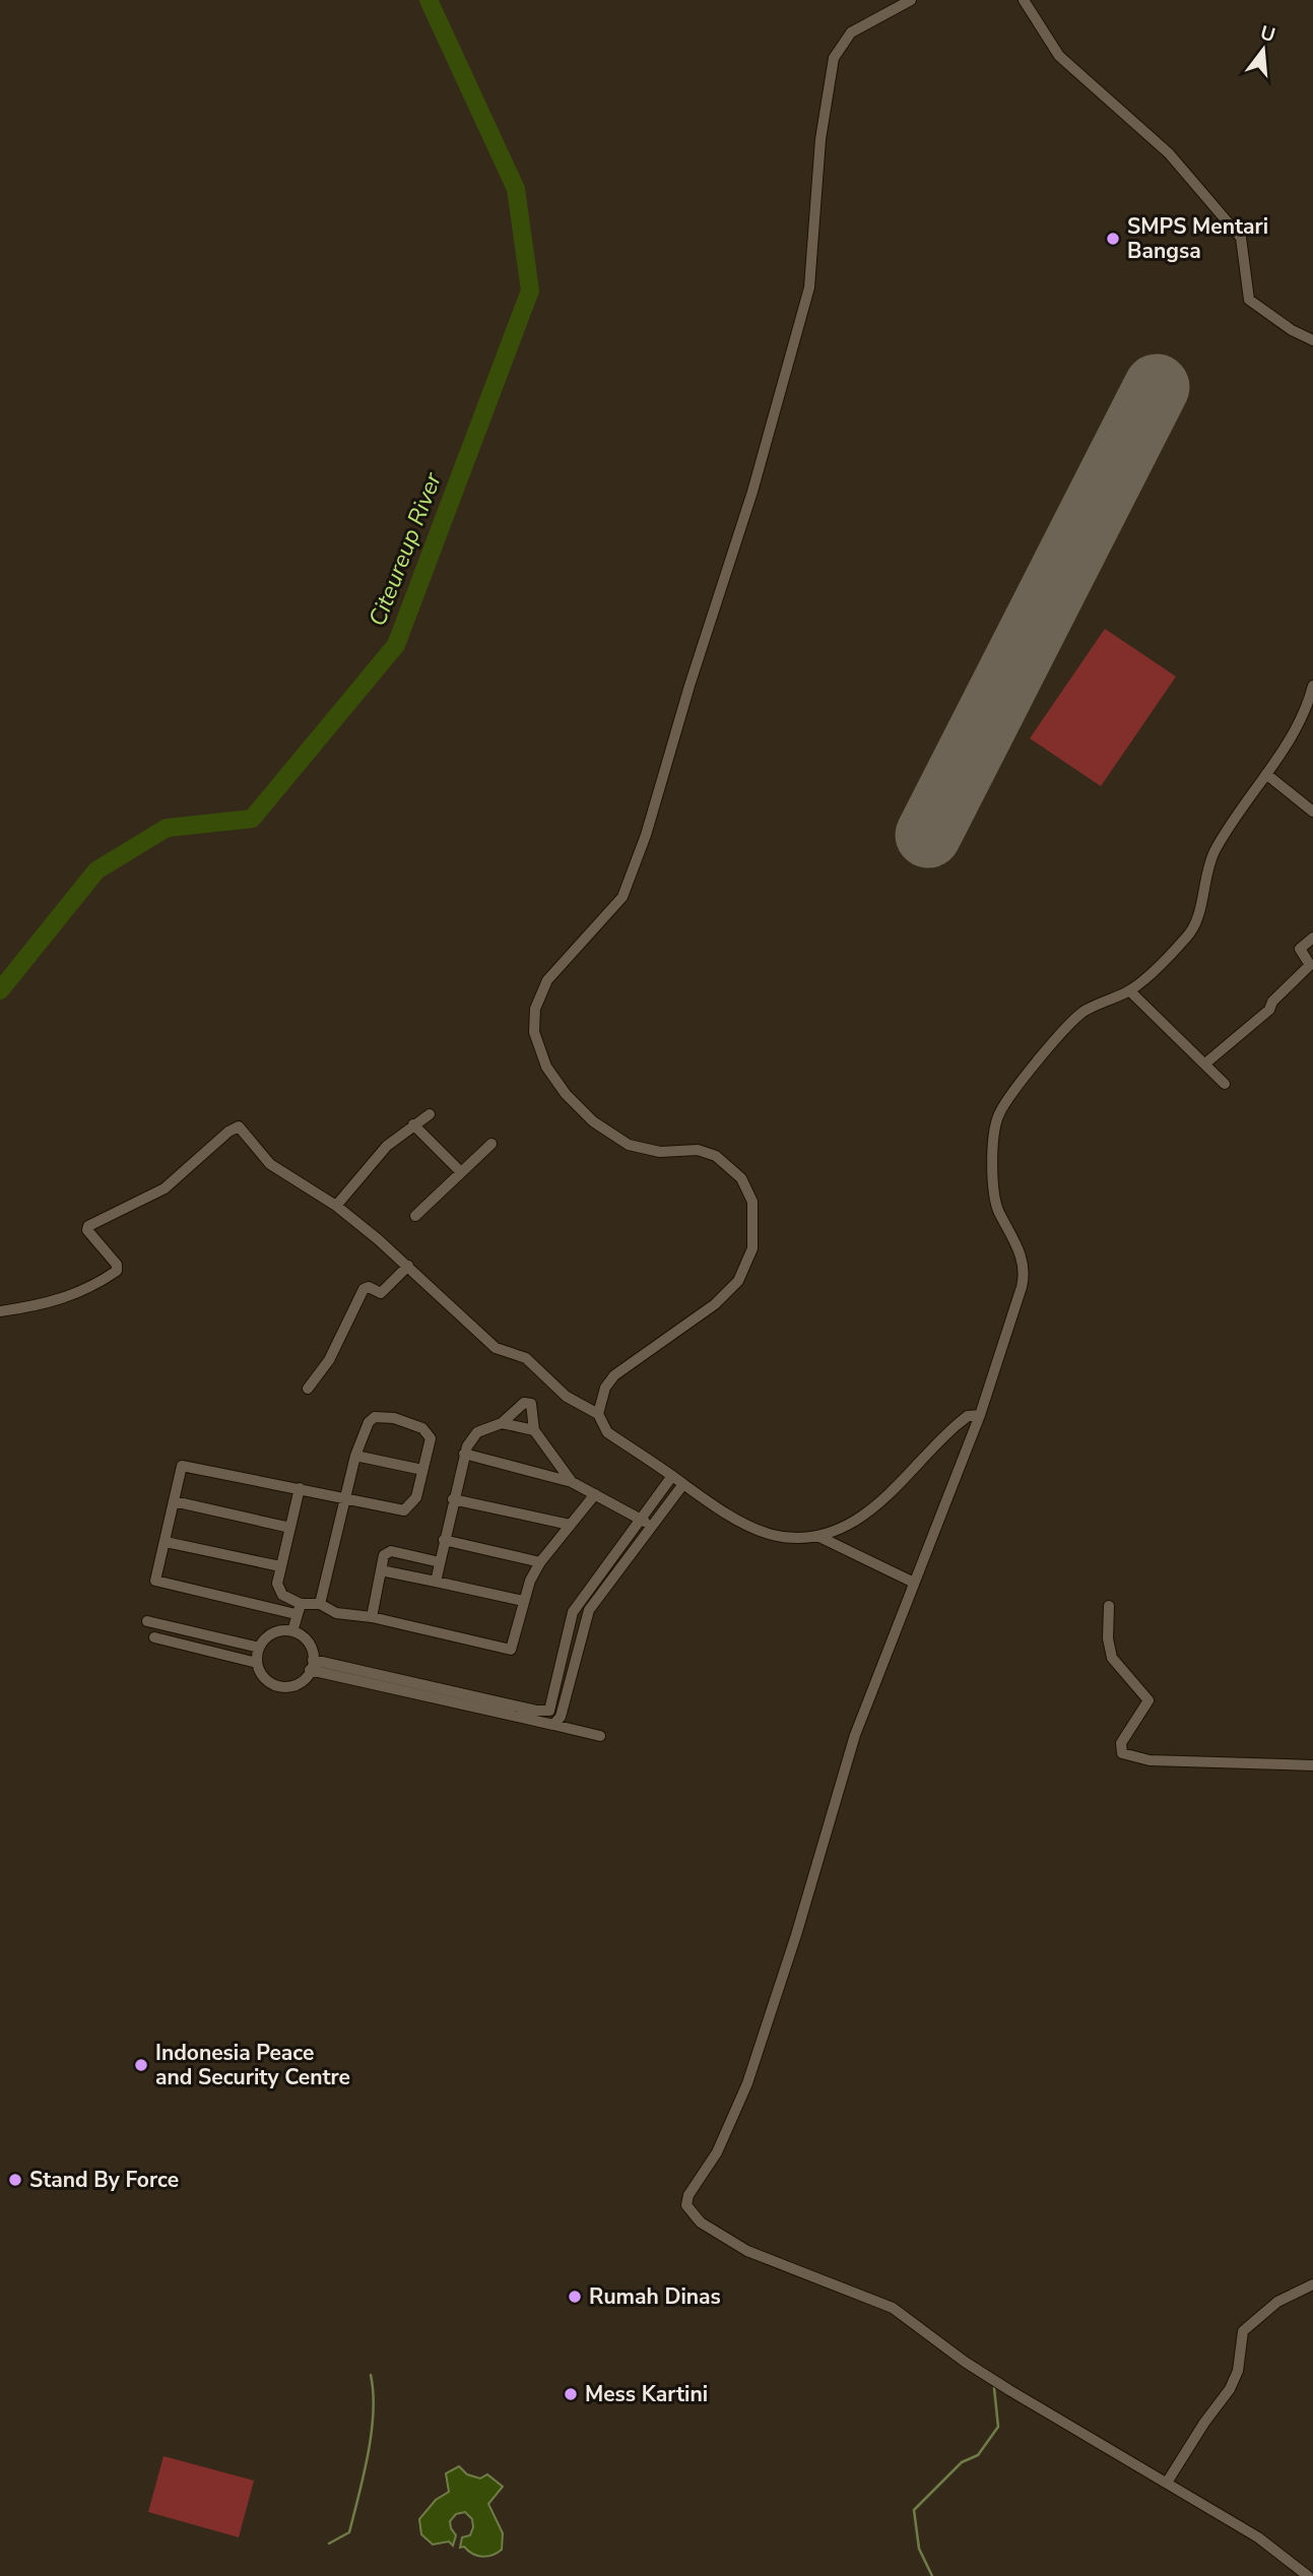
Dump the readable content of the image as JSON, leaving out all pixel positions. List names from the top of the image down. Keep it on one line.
{"water":["Citeureup River"],"places":["SMPS Mentari Bangsa","Indonesia Peace and Security Centre","Stand By Force","Rumah Dinas","Mess Kartini"],"north":"top"}
